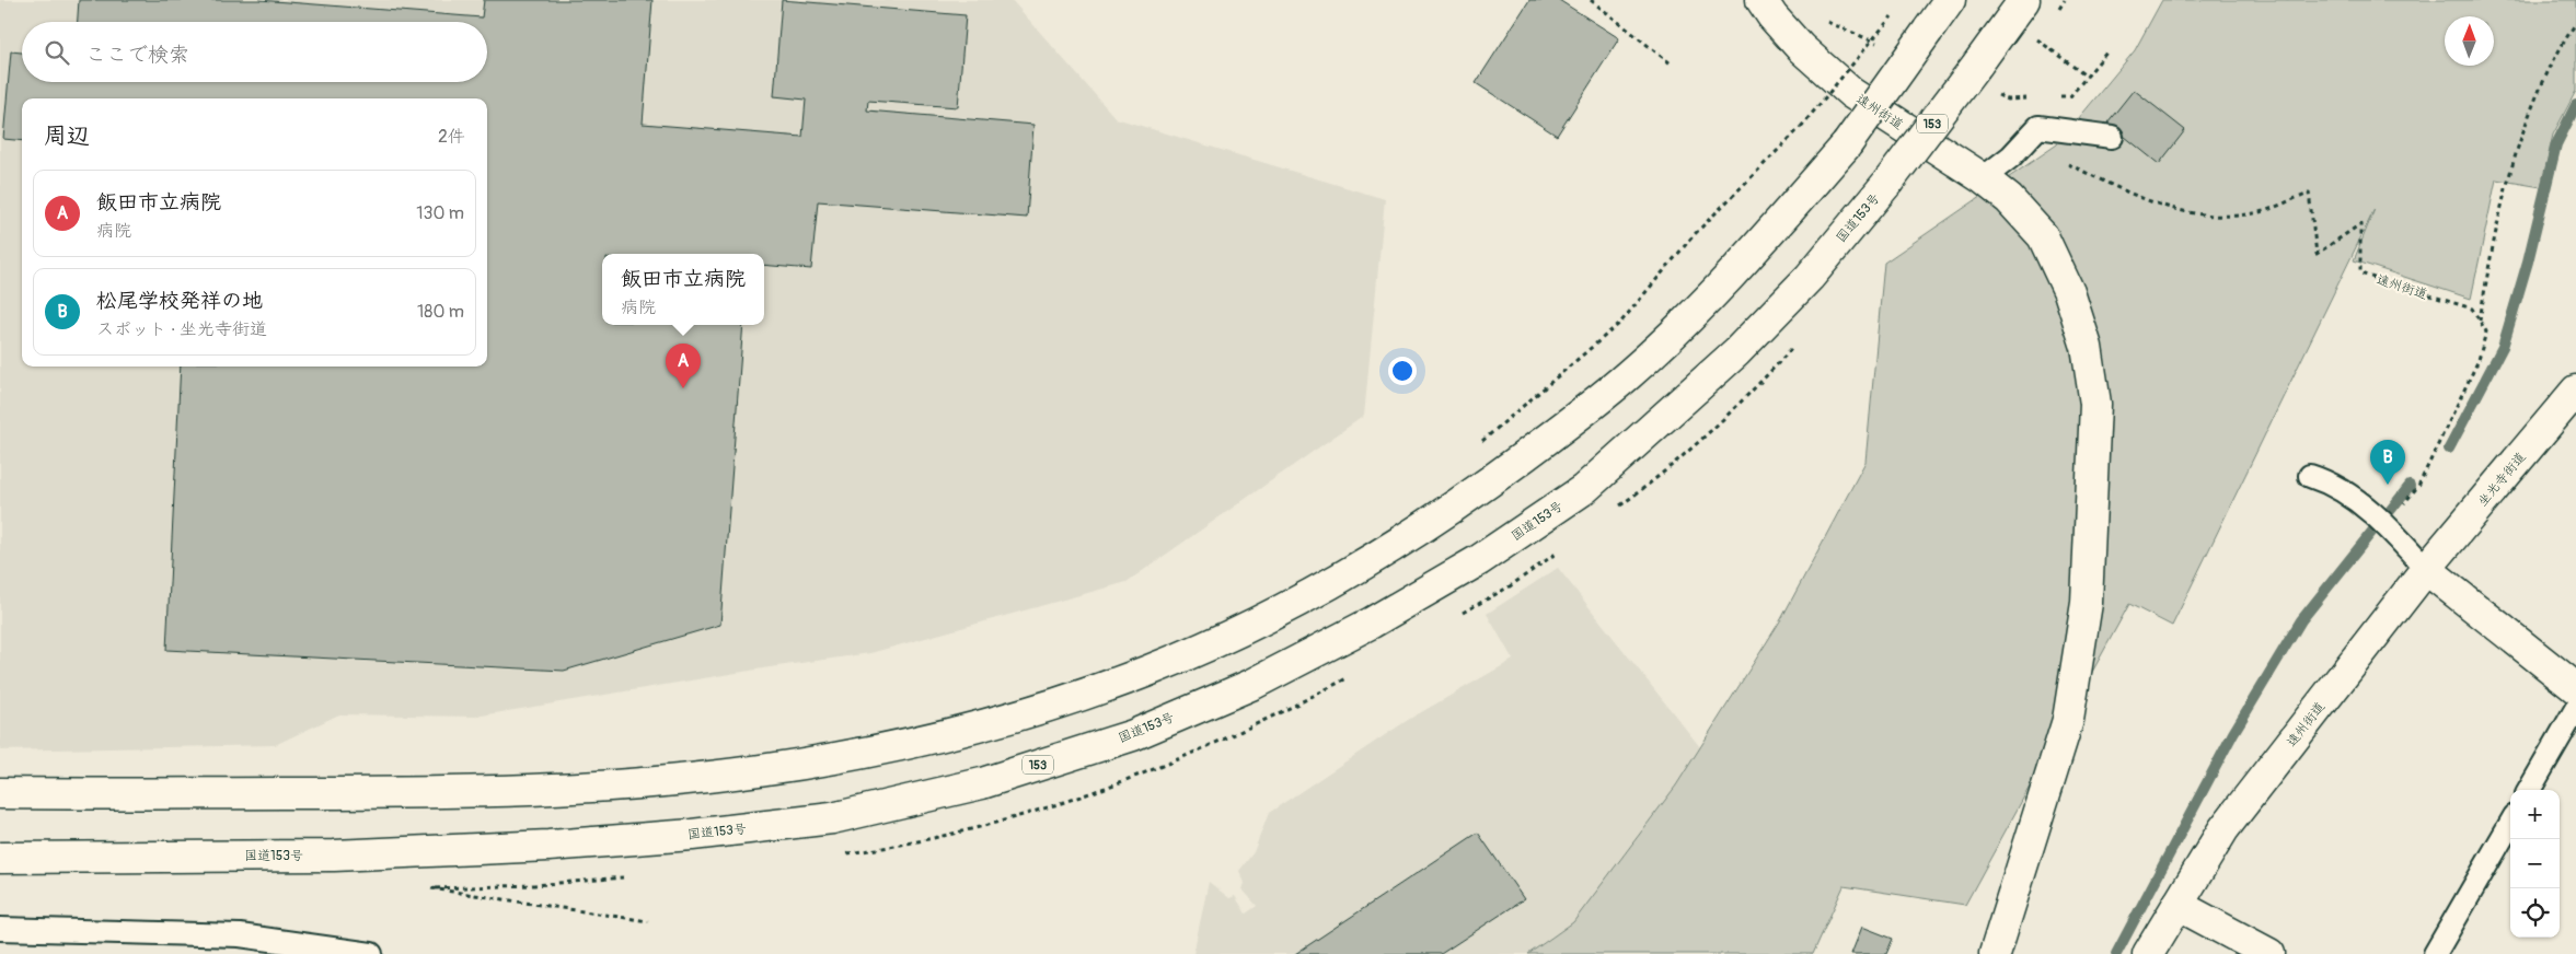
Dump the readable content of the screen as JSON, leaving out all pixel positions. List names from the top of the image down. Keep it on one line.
{"streets":{"main road":["遠州街道","153","国道153号","坐光寺街道"]},"crossings":[["遠州街道","坐光寺街道"]],"north":"top","page":{"search":"ここで検索","heading":["周辺","2件"],"list":[{"mark":"A","name":"飯田市立病院","note":"病院","value":"130 m"},{"mark":"B","name":"松尾学校発祥の地","note":"スポット · 坐光寺街道","value":"180 m"}],"popup":["飯田市立病院","病院"],"pins":["A","B"],"map_buttons":["+","−"]}}
